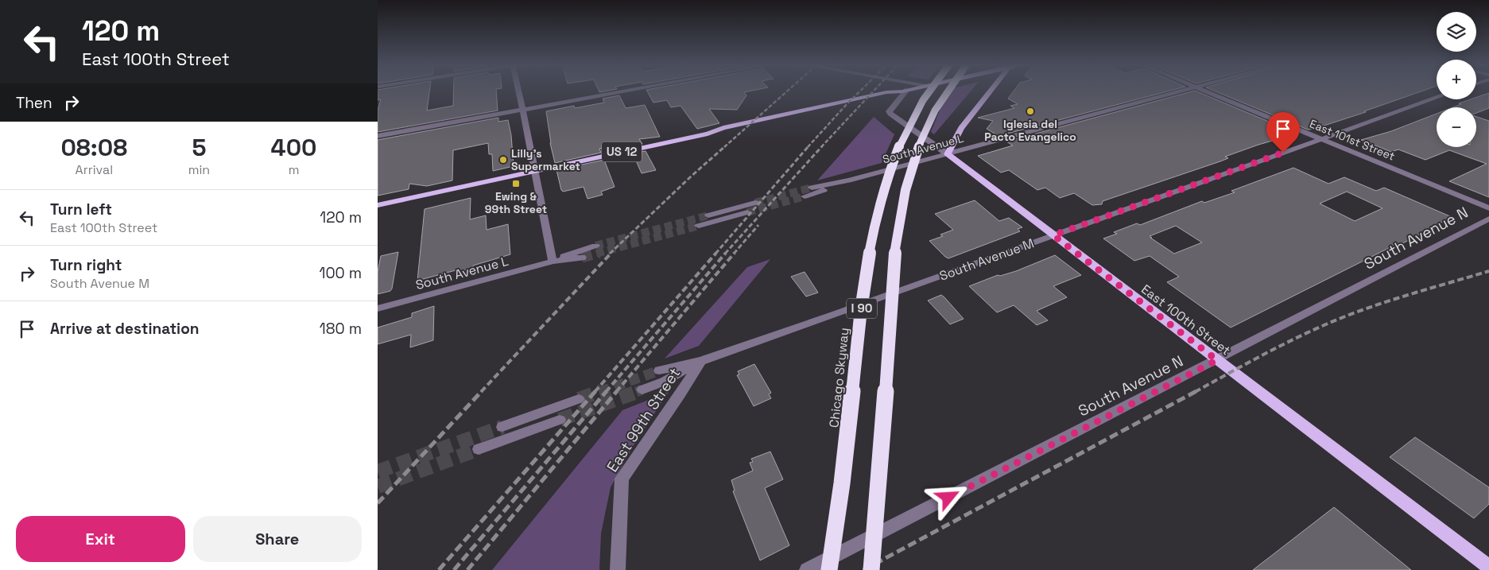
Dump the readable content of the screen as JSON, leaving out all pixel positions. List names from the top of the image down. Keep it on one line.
{"streets":{"highway":["I 90","Chicago Skyway"],"main road":["US 12","East 100th Street"],"street":["East 101st Street","South Avenue L","South Avenue N","South Avenue M","East 99th Street"]},"crossings":[["East 101st Street","South Avenue M"],["South Avenue L","East 100th Street"],["South Avenue N","East 100th Street"],["South Avenue M","East 100th Street"],["South Avenue M","East 99th Street"]],"places":{"other":["Iglesia del Pacto Evangelico","Lilly's Supermarket"],"transit":["Ewing & 99th Street"]},"page":{"turn":["120 m","East 100th Street"],"map_buttons":["+","−"],"then":"Then","eta":["08:08","Arrival","5","min","400","m"],"list":[{"name":"Turn left","note":"East 100th Street","value":"120 m"},{"name":"Turn right","note":"South Avenue M","value":"100 m"},{"name":"Arrive at destination","value":"180 m"}],"buttons":["Exit","Share"]}}
